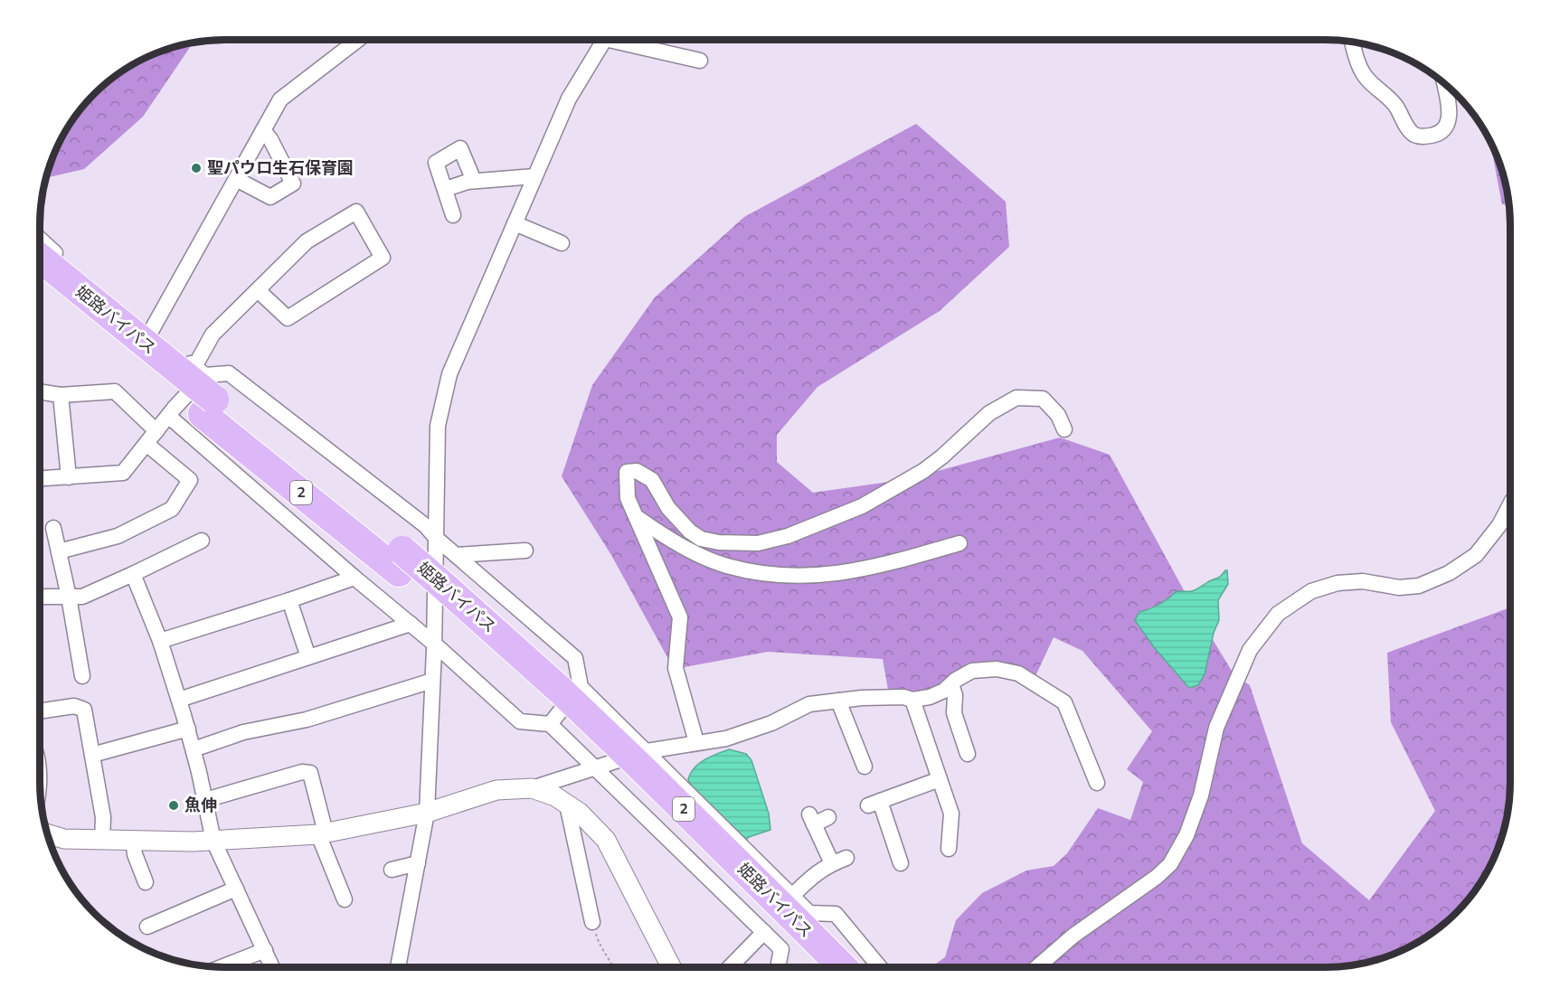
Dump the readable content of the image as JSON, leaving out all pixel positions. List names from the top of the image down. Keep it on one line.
{"streets":{"highway":["姫路バイパス","2"]},"places":["聖パウロ生石保育園","魚伸"]}
